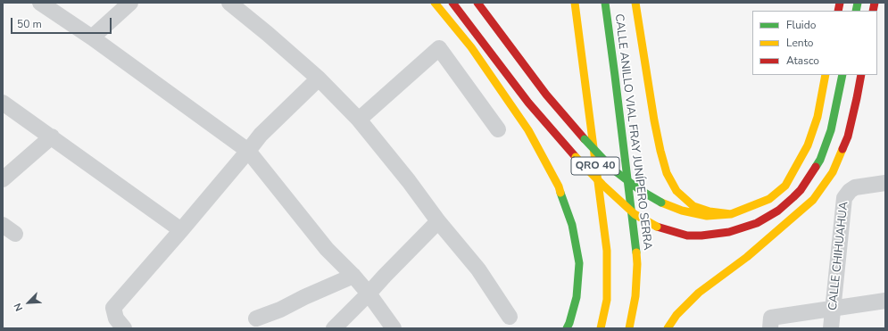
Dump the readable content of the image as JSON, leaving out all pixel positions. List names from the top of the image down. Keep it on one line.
{"streets":{"main road":["CALLE ANILLO VIAL FRAY JUNÍPERO SERRA","QRO 40"],"street":["CALLE CHIHUAHUA"]},"legend":["Fluido","Lento","Atasco"],"scale_bar":"50 m","north":"bottom left"}
